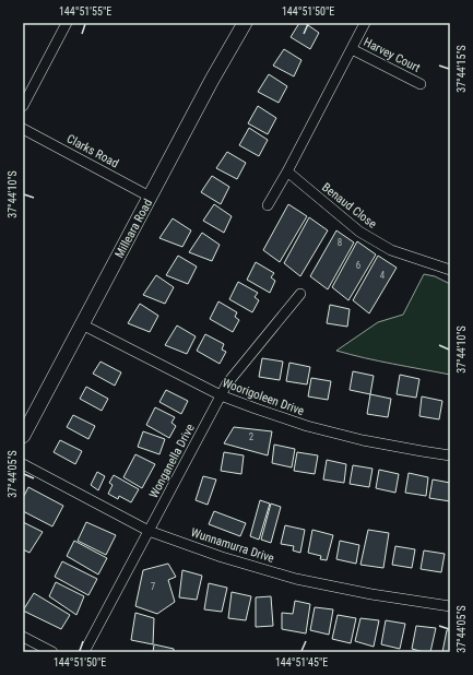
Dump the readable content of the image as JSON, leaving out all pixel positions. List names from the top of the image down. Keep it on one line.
{"streets":{"main road":["Milleara Road"],"street":["Harvey Court","Clarks Road","Benaud Close","Woorigoleen Drive","Wonganella Drive","Wunnamurra Drive"]},"crossings":[["Clarks Road","Milleara Road"],["Milleara Road","Woorigoleen Drive"],["Woorigoleen Drive","Wonganella Drive"],["Wonganella Drive","Wunnamurra Drive"]],"house_numbers":["8","6","4","2","7"],"coordinates":["144°51'55\"E","144°51'50\"E","37°44'15\"S","37°44'10\"S","37°44'05\"S","144°51'45\"E"]}
